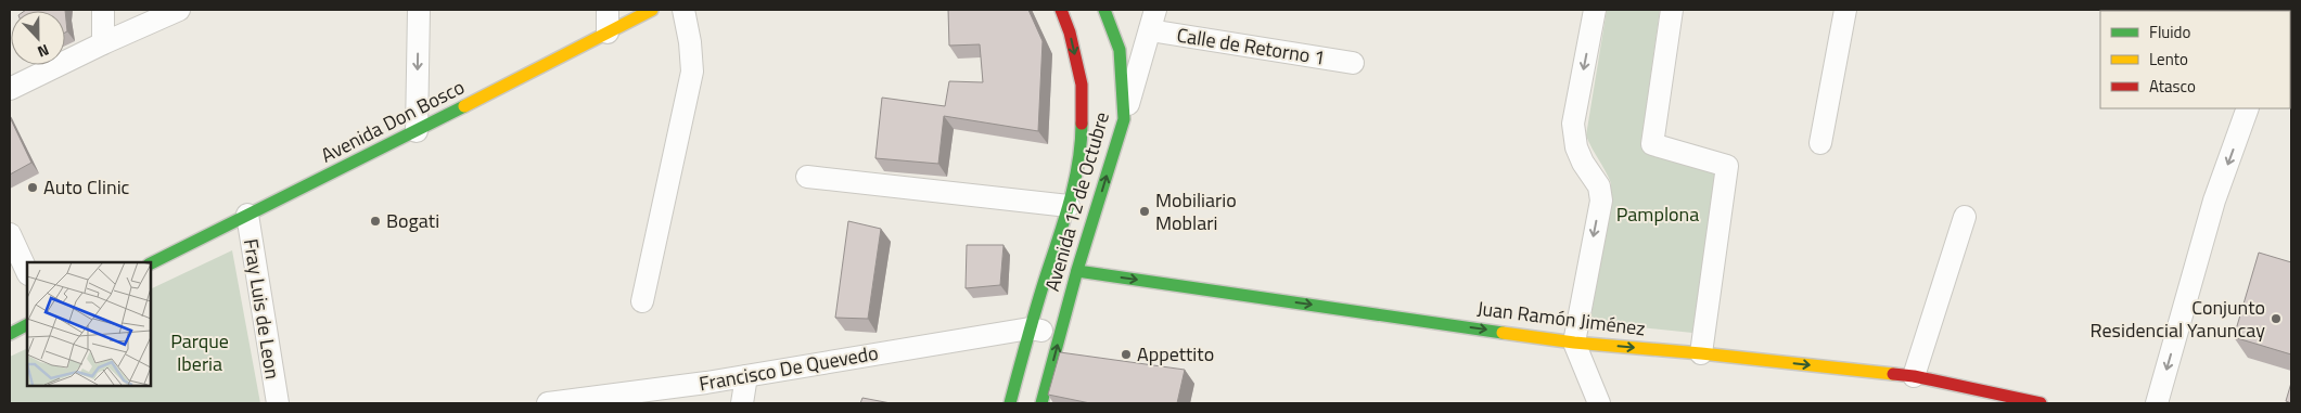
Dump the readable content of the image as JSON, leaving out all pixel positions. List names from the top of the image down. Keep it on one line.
{"streets":{"main road":["Avenida Don Bosco","Avenida 12 de Octubre","Juan Ramón Jiménez"],"street":["Calle de Retorno 1","Fray Luis de Leon","Francisco De Quevedo"]},"crossings":[["Avenida Don Bosco","Fray Luis de Leon"],["Avenida 12 de Octubre","Juan Ramón Jiménez"],["Avenida 12 de Octubre","Francisco De Quevedo"]],"one_way":["Juan Ramón Jiménez"],"parks":["Pamplona","Parque Iberia"],"places":["Auto Clinic","Mobiliario Moblari","Bogati","Conjunto Residencial Yanuncay","Appettito"],"legend":["Fluido","Lento","Atasco"],"north":"bottom"}
